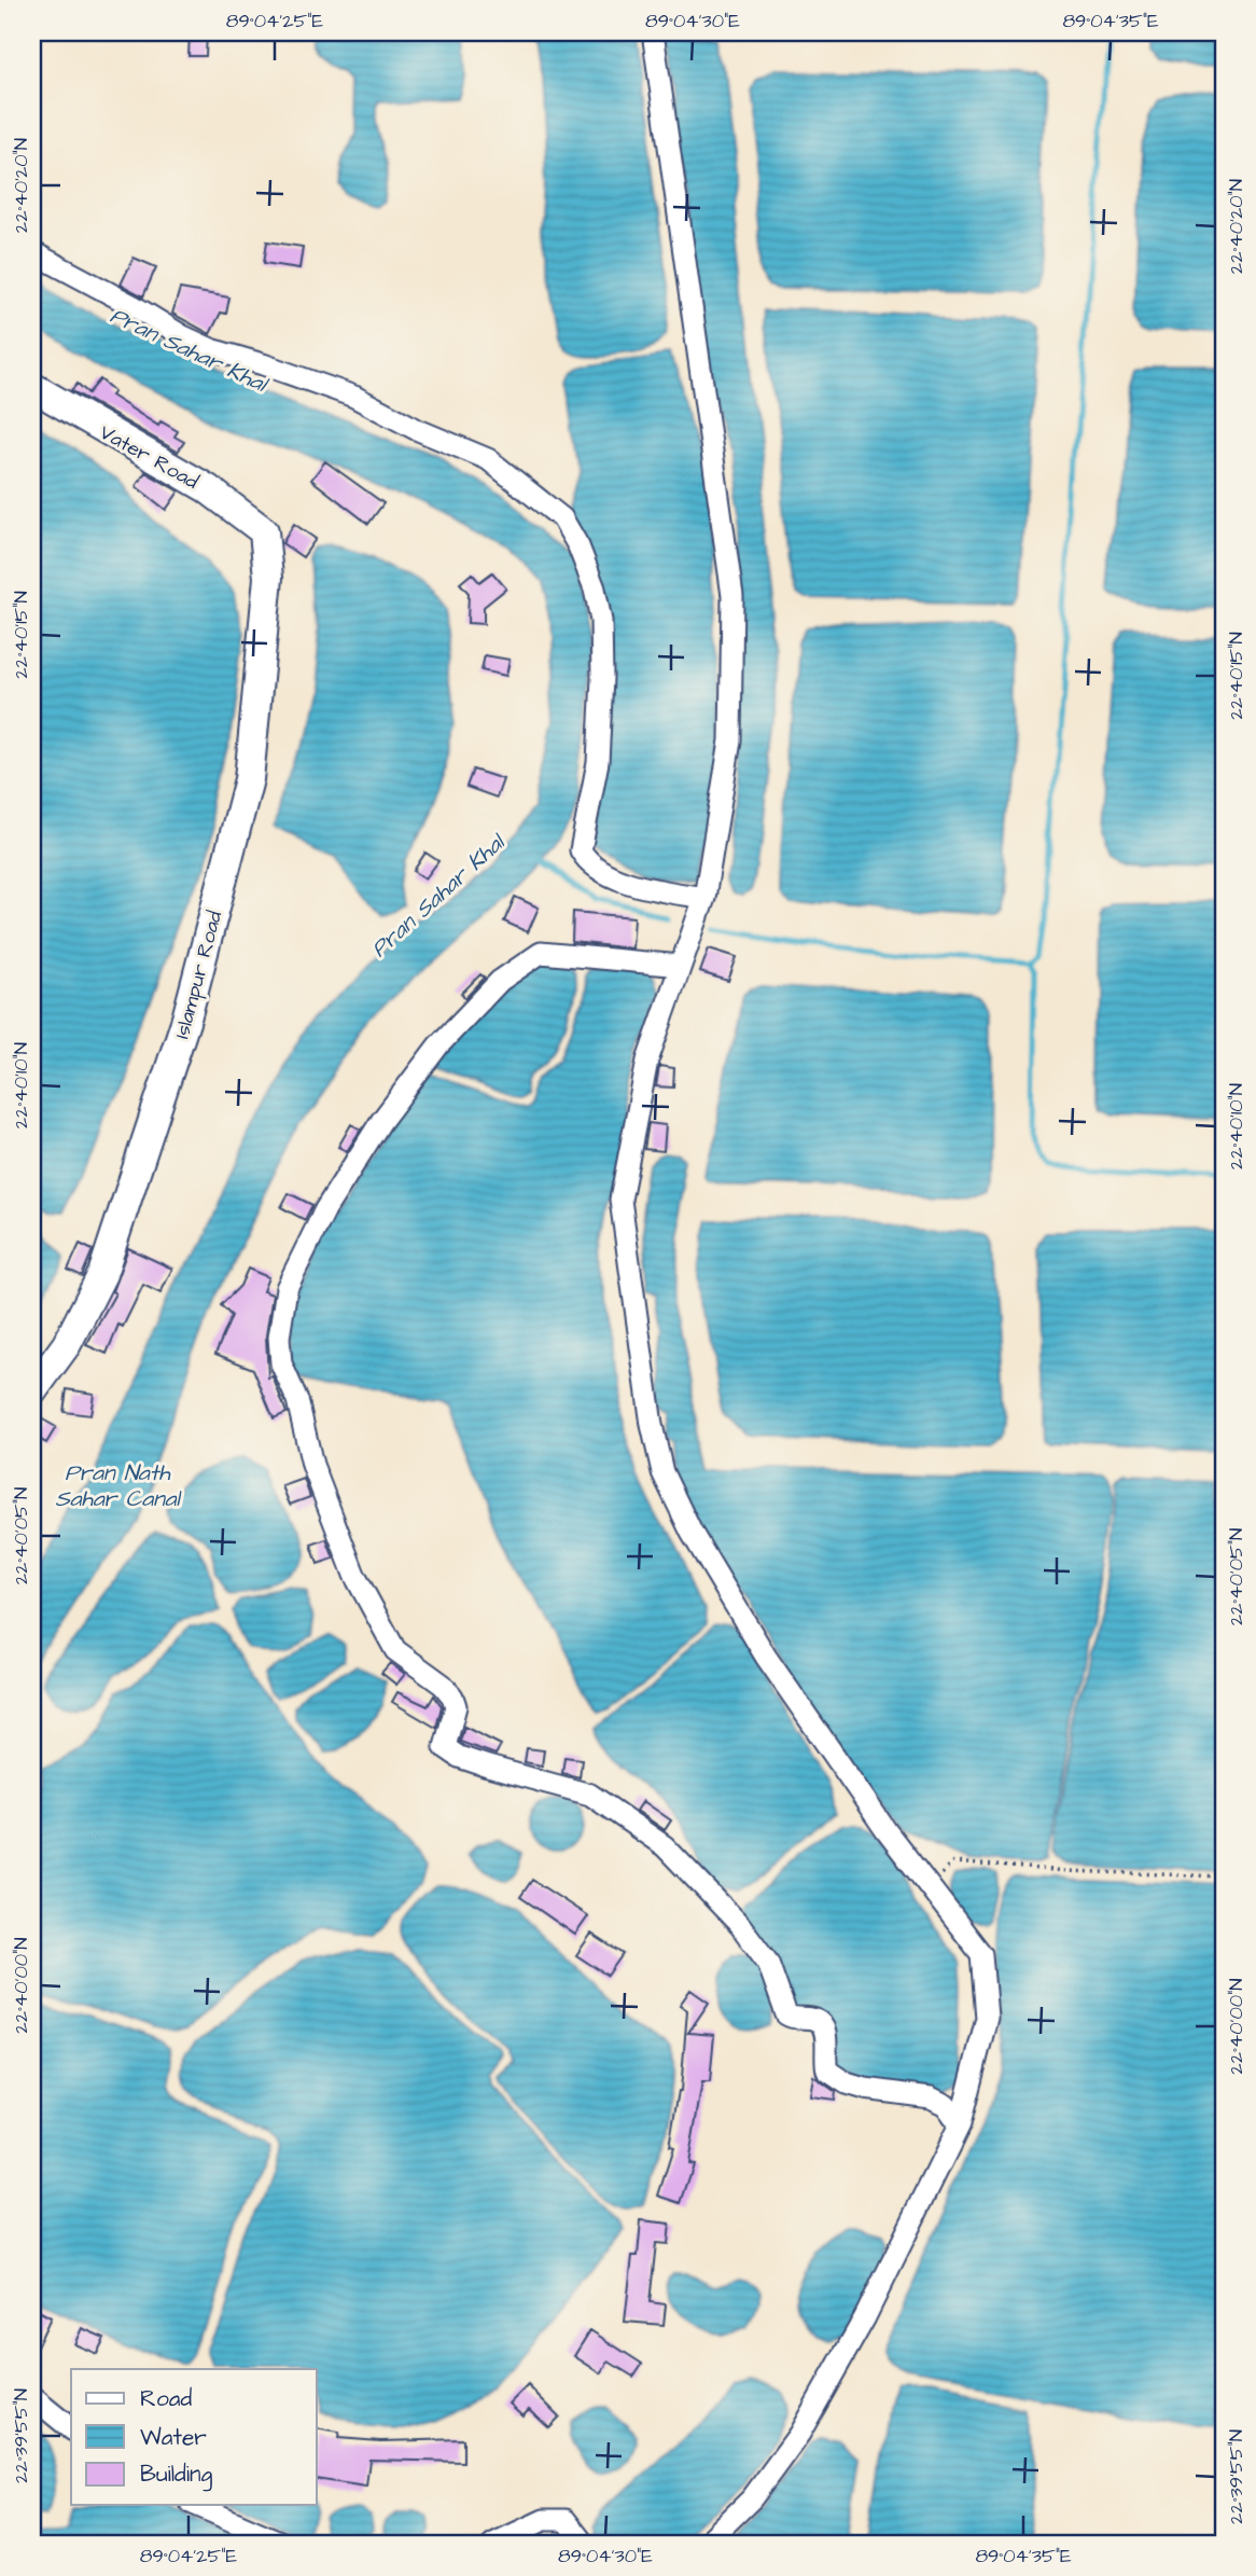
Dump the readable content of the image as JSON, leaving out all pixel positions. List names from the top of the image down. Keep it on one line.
{"streets":{"street":["Vater Road","Islampur Road"]},"crossings":[["Vater Road","Islampur Road"]],"water":["Pran Sahar Khal","Pran Nath Sahar Canal"],"legend":["Road","Water","Building"],"coordinates":["89°04'25\"E","89°04'30\"E","89°04'35\"E","22°40'20\"N","22°40'15\"N","22°40'10\"N","22°40'05\"N","22°40'00\"N","22°39'55\"N"]}
